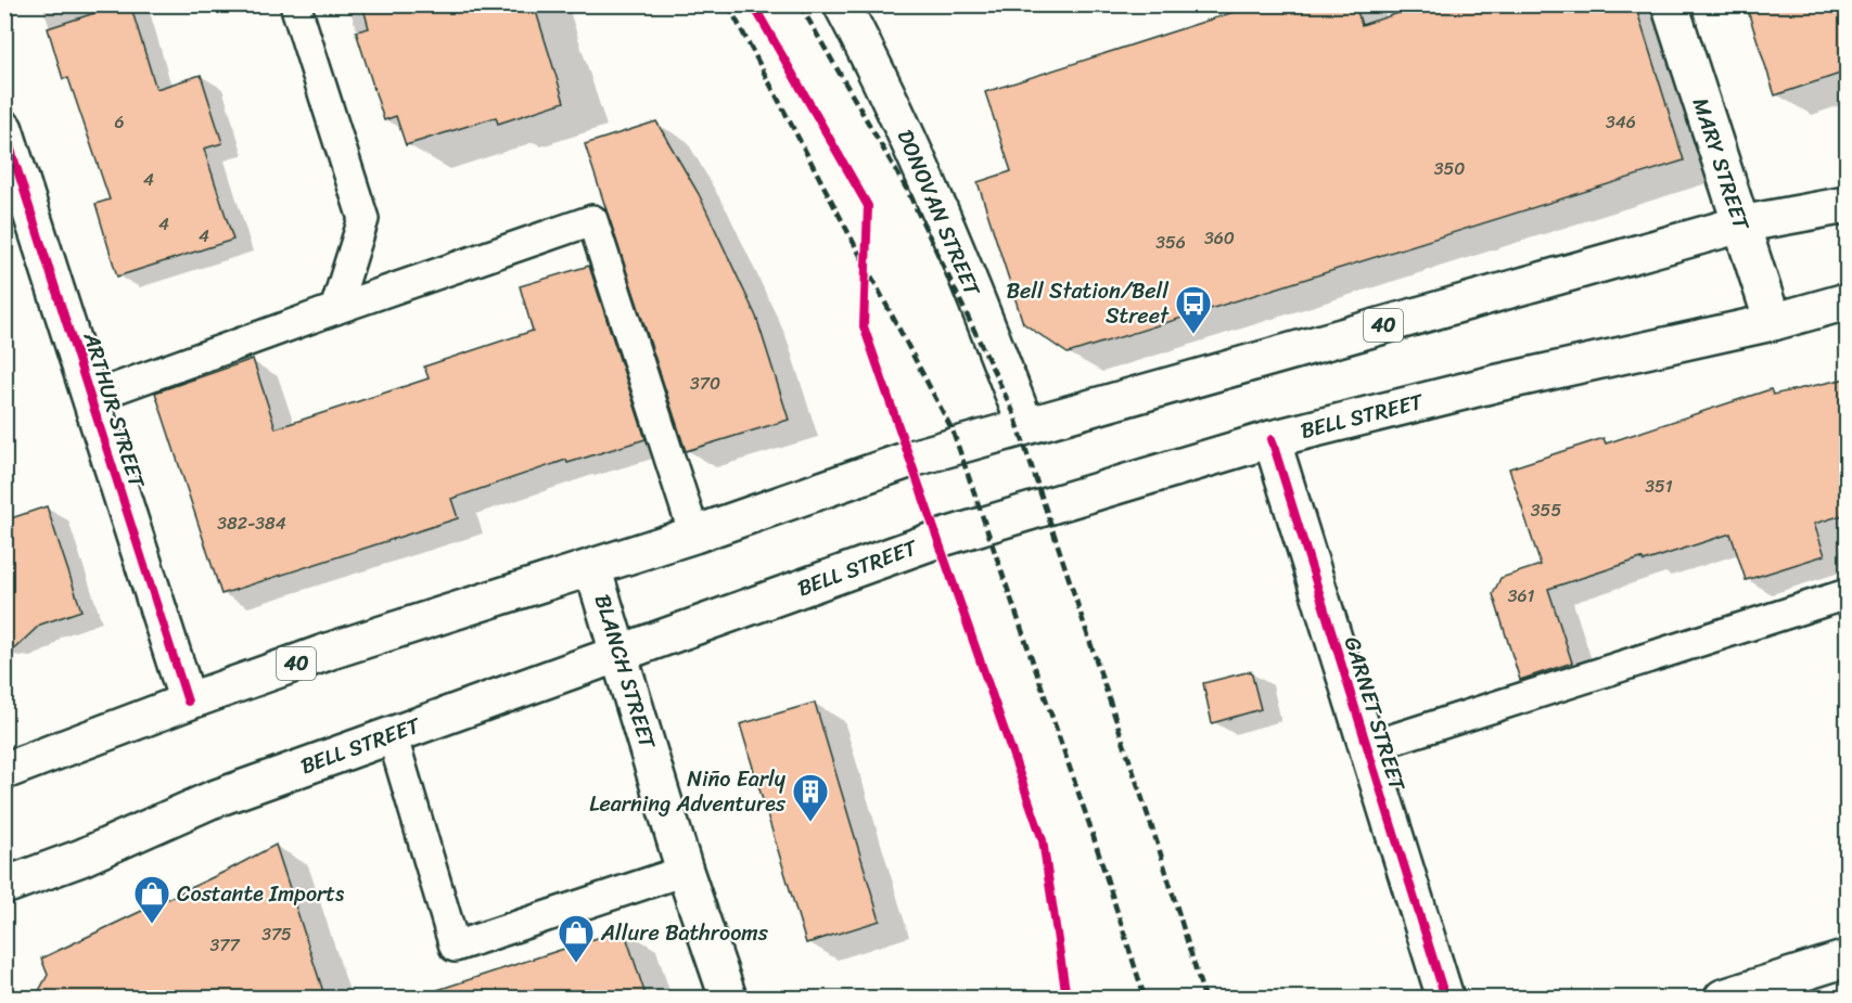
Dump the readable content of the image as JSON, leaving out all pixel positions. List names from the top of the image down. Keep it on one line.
{"streets":{"main road":["MARY STREET","DONOVAN STREET","40","ARTHUR STREET","BELL STREET","BLANCH STREET","GARNET STREET"]},"crossings":[["MARY STREET","40"],["MARY STREET","BELL STREET"],["DONOVAN STREET","40"],["40","ARTHUR STREET"],["40","BLANCH STREET"],["BELL STREET","BLANCH STREET"],["BELL STREET","GARNET STREET"]],"places":{"bus stop":["Bell Station/Bell Street"],"building":["Niño Early Learning Adventures"],"shop":["Costante Imports","Allure Bathrooms"]},"house_numbers":["6","346","350","4","4","4","360","356","370","351","355","382-384","361","375","377"]}
